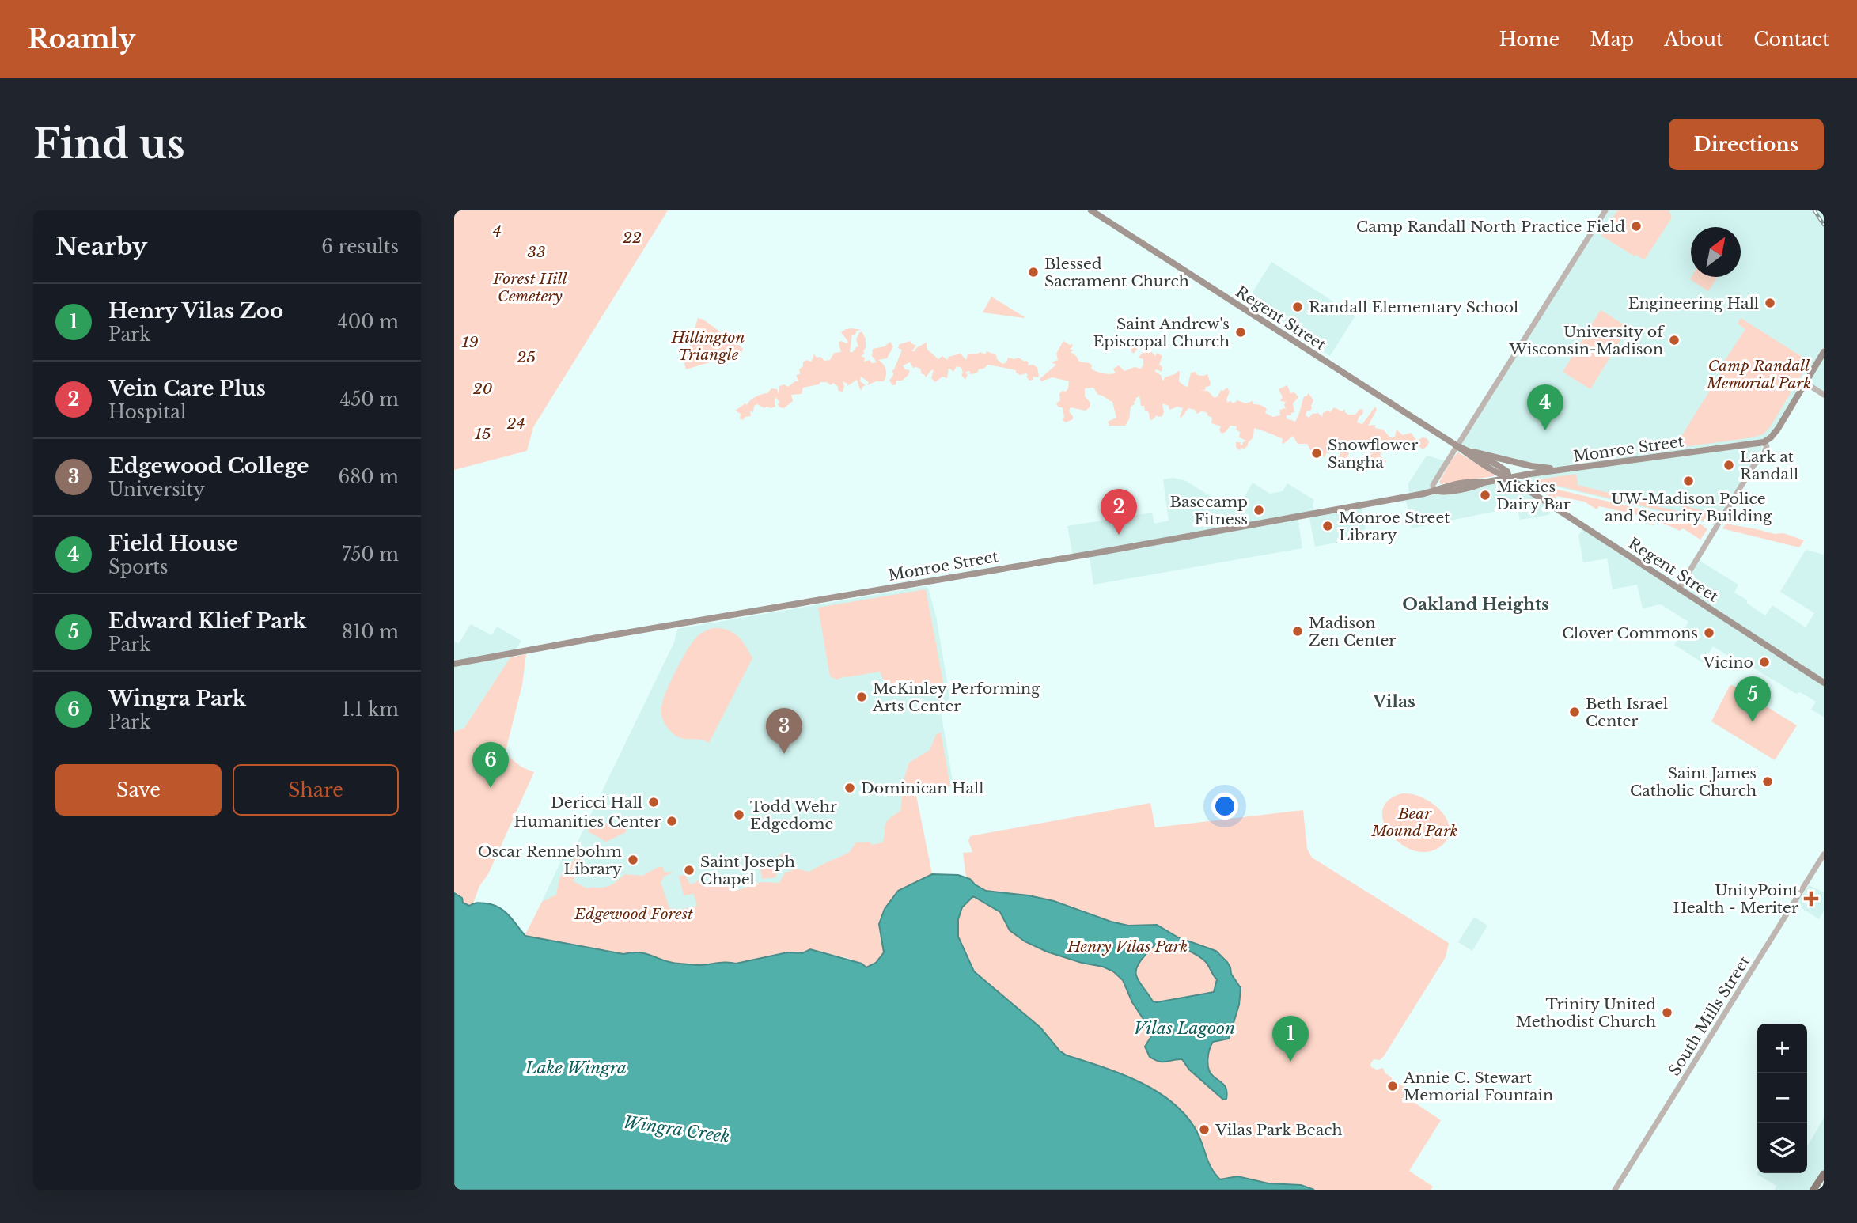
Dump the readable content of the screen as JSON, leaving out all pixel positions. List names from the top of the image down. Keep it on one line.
{"streets":{"main road":["Regent Street","Monroe Street"],"street":["South Mills Street"]},"crossings":[["Regent Street","Monroe Street"]],"districts":["Oakland Heights","Vilas"],"water":["Vilas Lagoon","Lake Wingra","Wingra Creek"],"parks":["4","22","33","Forest Hill Cemetery","Hillington Triangle","19","25","Camp Randall Memorial Park","20","24","15","Bear Mound Park","Edgewood Forest","Henry Vilas Park"],"places":{"other":["Camp Randall North Practice Field","Blessed Sacrament Church","Engineering Hall","Randall Elementary School","Saint Andrew's Episcopal Church","University of Wisconsin-Madison","Snowflower Sangha","Lark at Randall","UW-Madison Police and Security Building","Mickies Dairy Bar","Basecamp Fitness","Monroe Street Library","Madison Zen Center","Clover Commons","Vicino","McKinley Performing Arts Center","Beth Israel Center","Saint James Catholic Church","Dominican Hall","Dericci Hall","Todd Wehr Edgedome","Humanities Center","Oscar Rennebohm Library","Saint Joseph Chapel","Trinity United Methodist Church","Annie C. Stewart Memorial Fountain","Vilas Park Beach"],"health":["UnityPoint Health - Meriter"]},"north":"top right","page":{"header":"Roamly","nav":["Home","Map","About","Contact"],"buttons":["Directions",["Save","Share"]],"title":"Find us","heading":["Nearby","6 results"],"list":[{"mark":"1","name":"Henry Vilas Zoo","note":"Park","value":"400 m"},{"mark":"2","name":"Vein Care Plus","note":"Hospital","value":"450 m"},{"mark":"3","name":"Edgewood College","note":"University","value":"680 m"},{"mark":"4","name":"Field House","note":"Sports","value":"750 m"},{"mark":"5","name":"Edward Klief Park","note":"Park","value":"810 m"},{"mark":"6","name":"Wingra Park","note":"Park","value":"1.1 km"}],"pins":["4","2","5","3","6","1"],"map_buttons":["+","−"]}}
